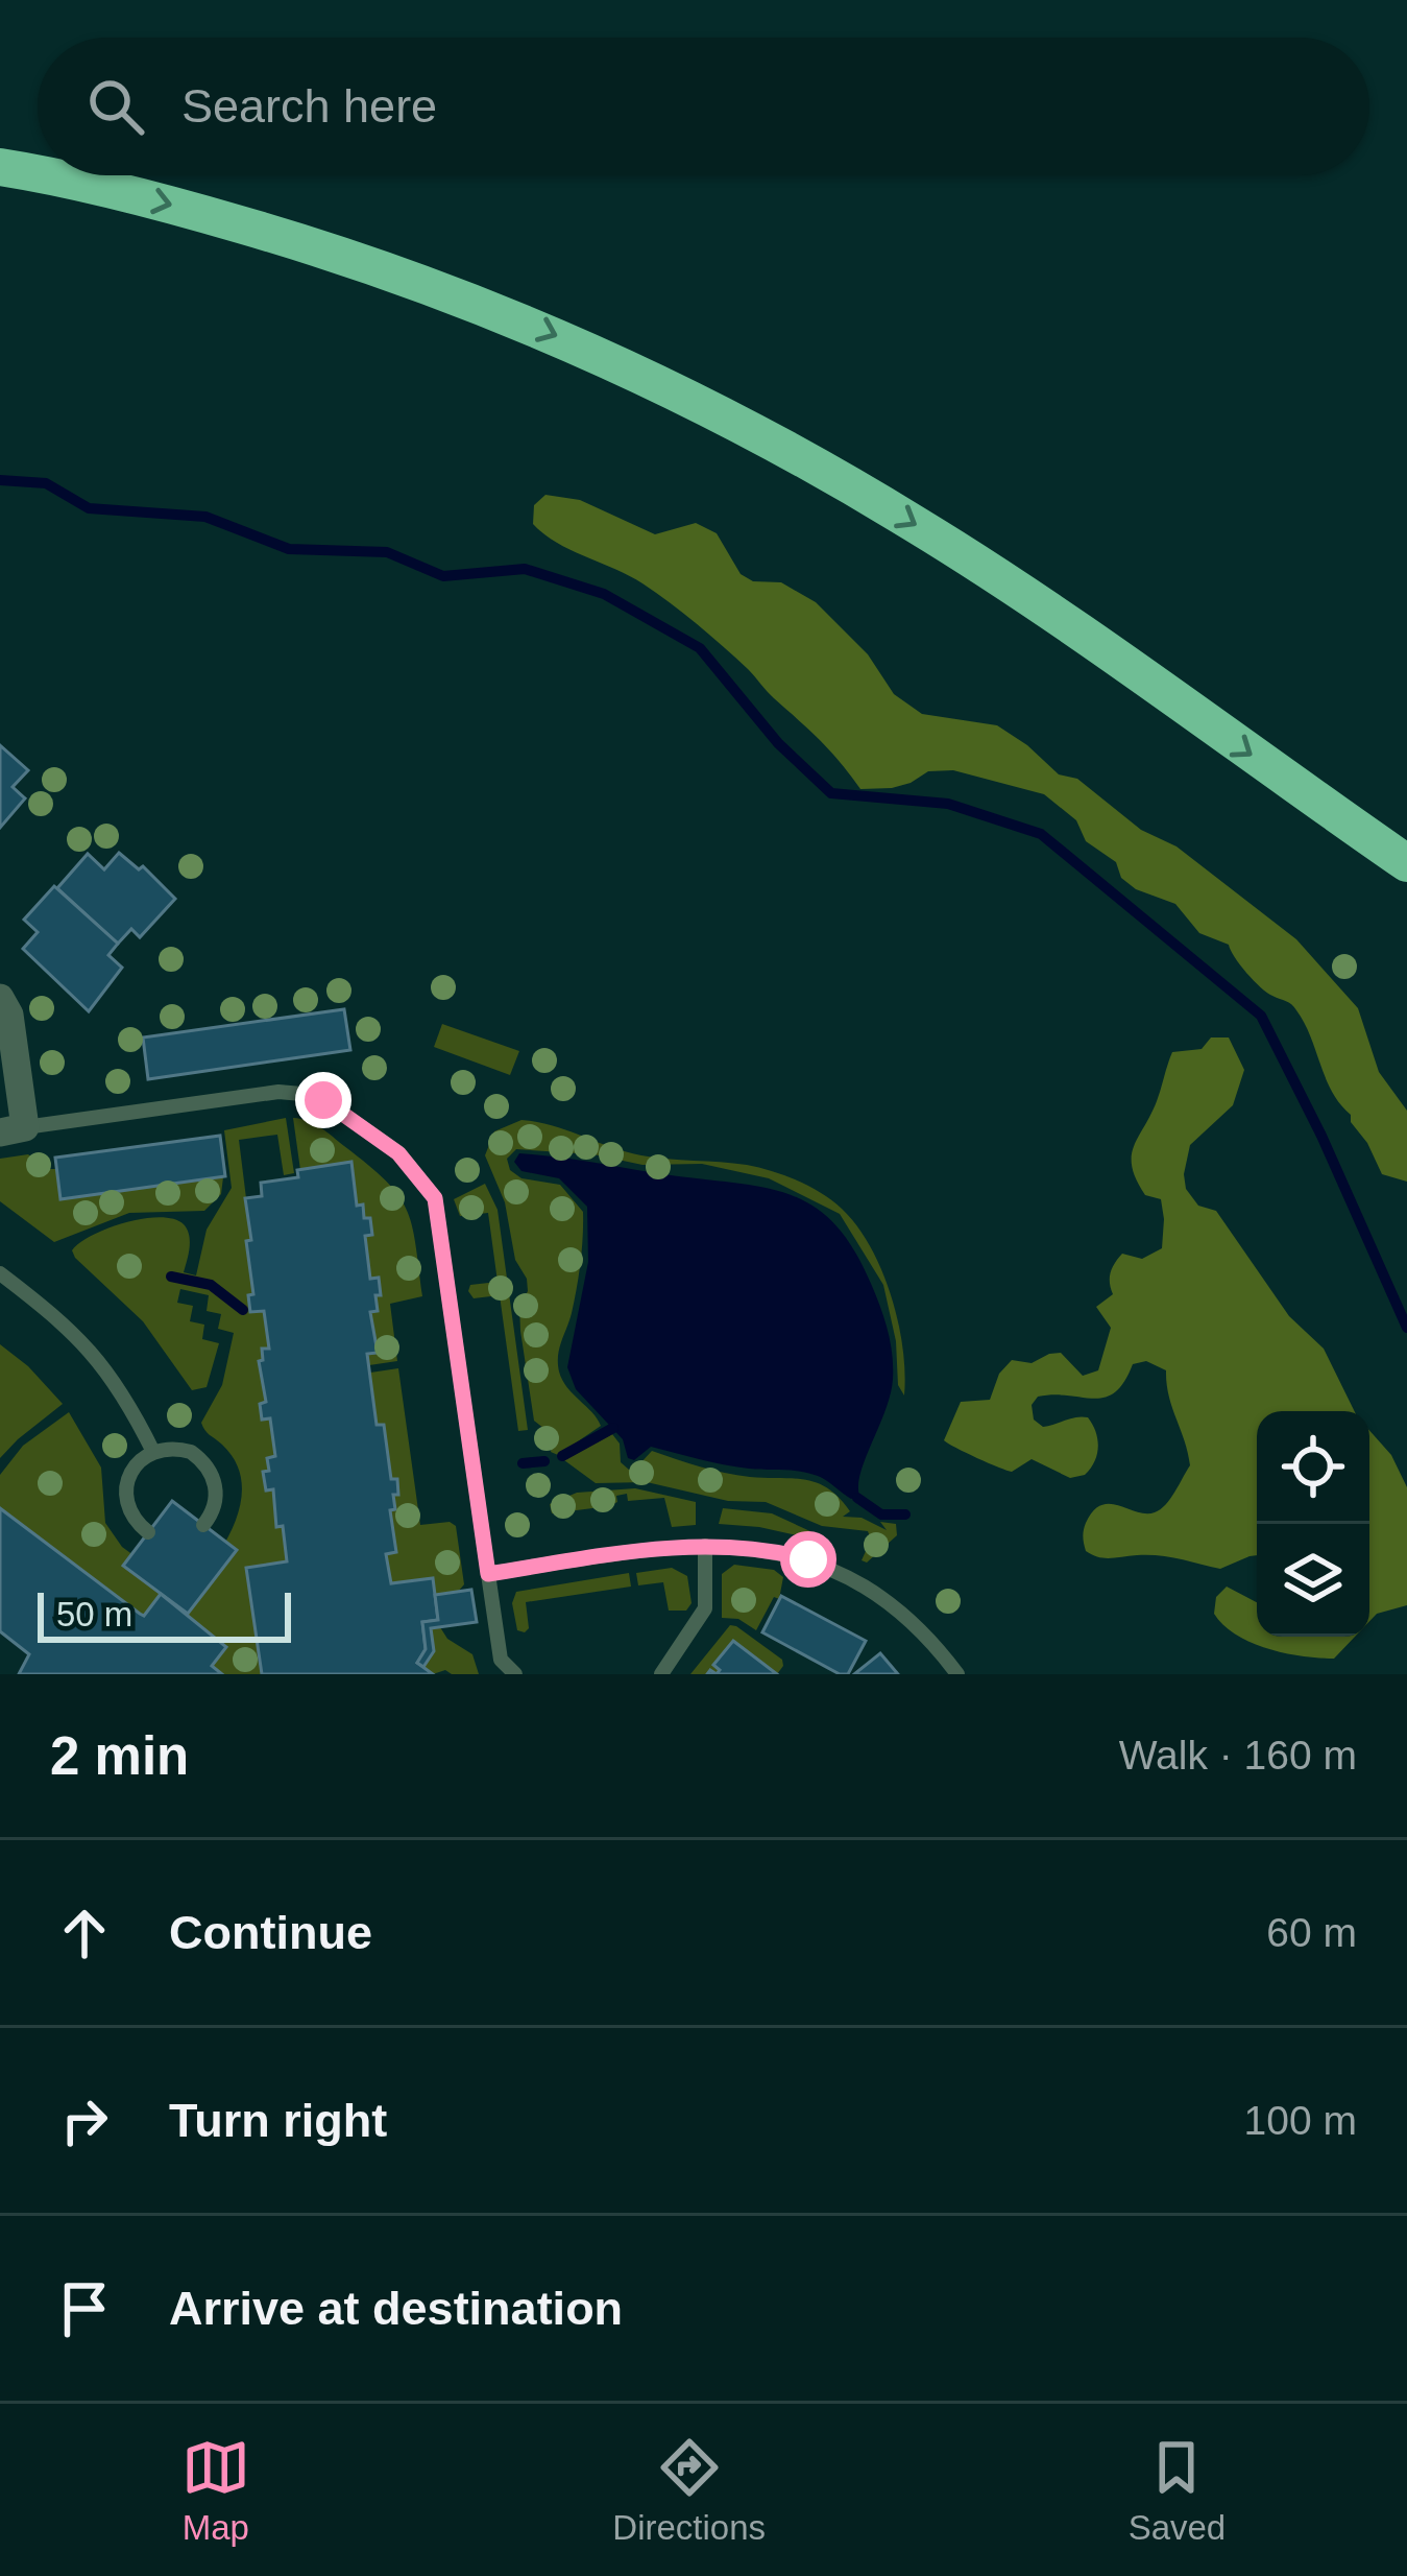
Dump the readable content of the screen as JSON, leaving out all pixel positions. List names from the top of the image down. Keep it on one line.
{"scale_bar":"50 m","page":{"search":"Search here","scale":"50 m","heading":["2 min","Walk · 160 m"],"list":[["Continue","60 m"],["Turn right","100 m"],"Arrive at destination"],"nav":["Map","Directions","Saved"]}}
